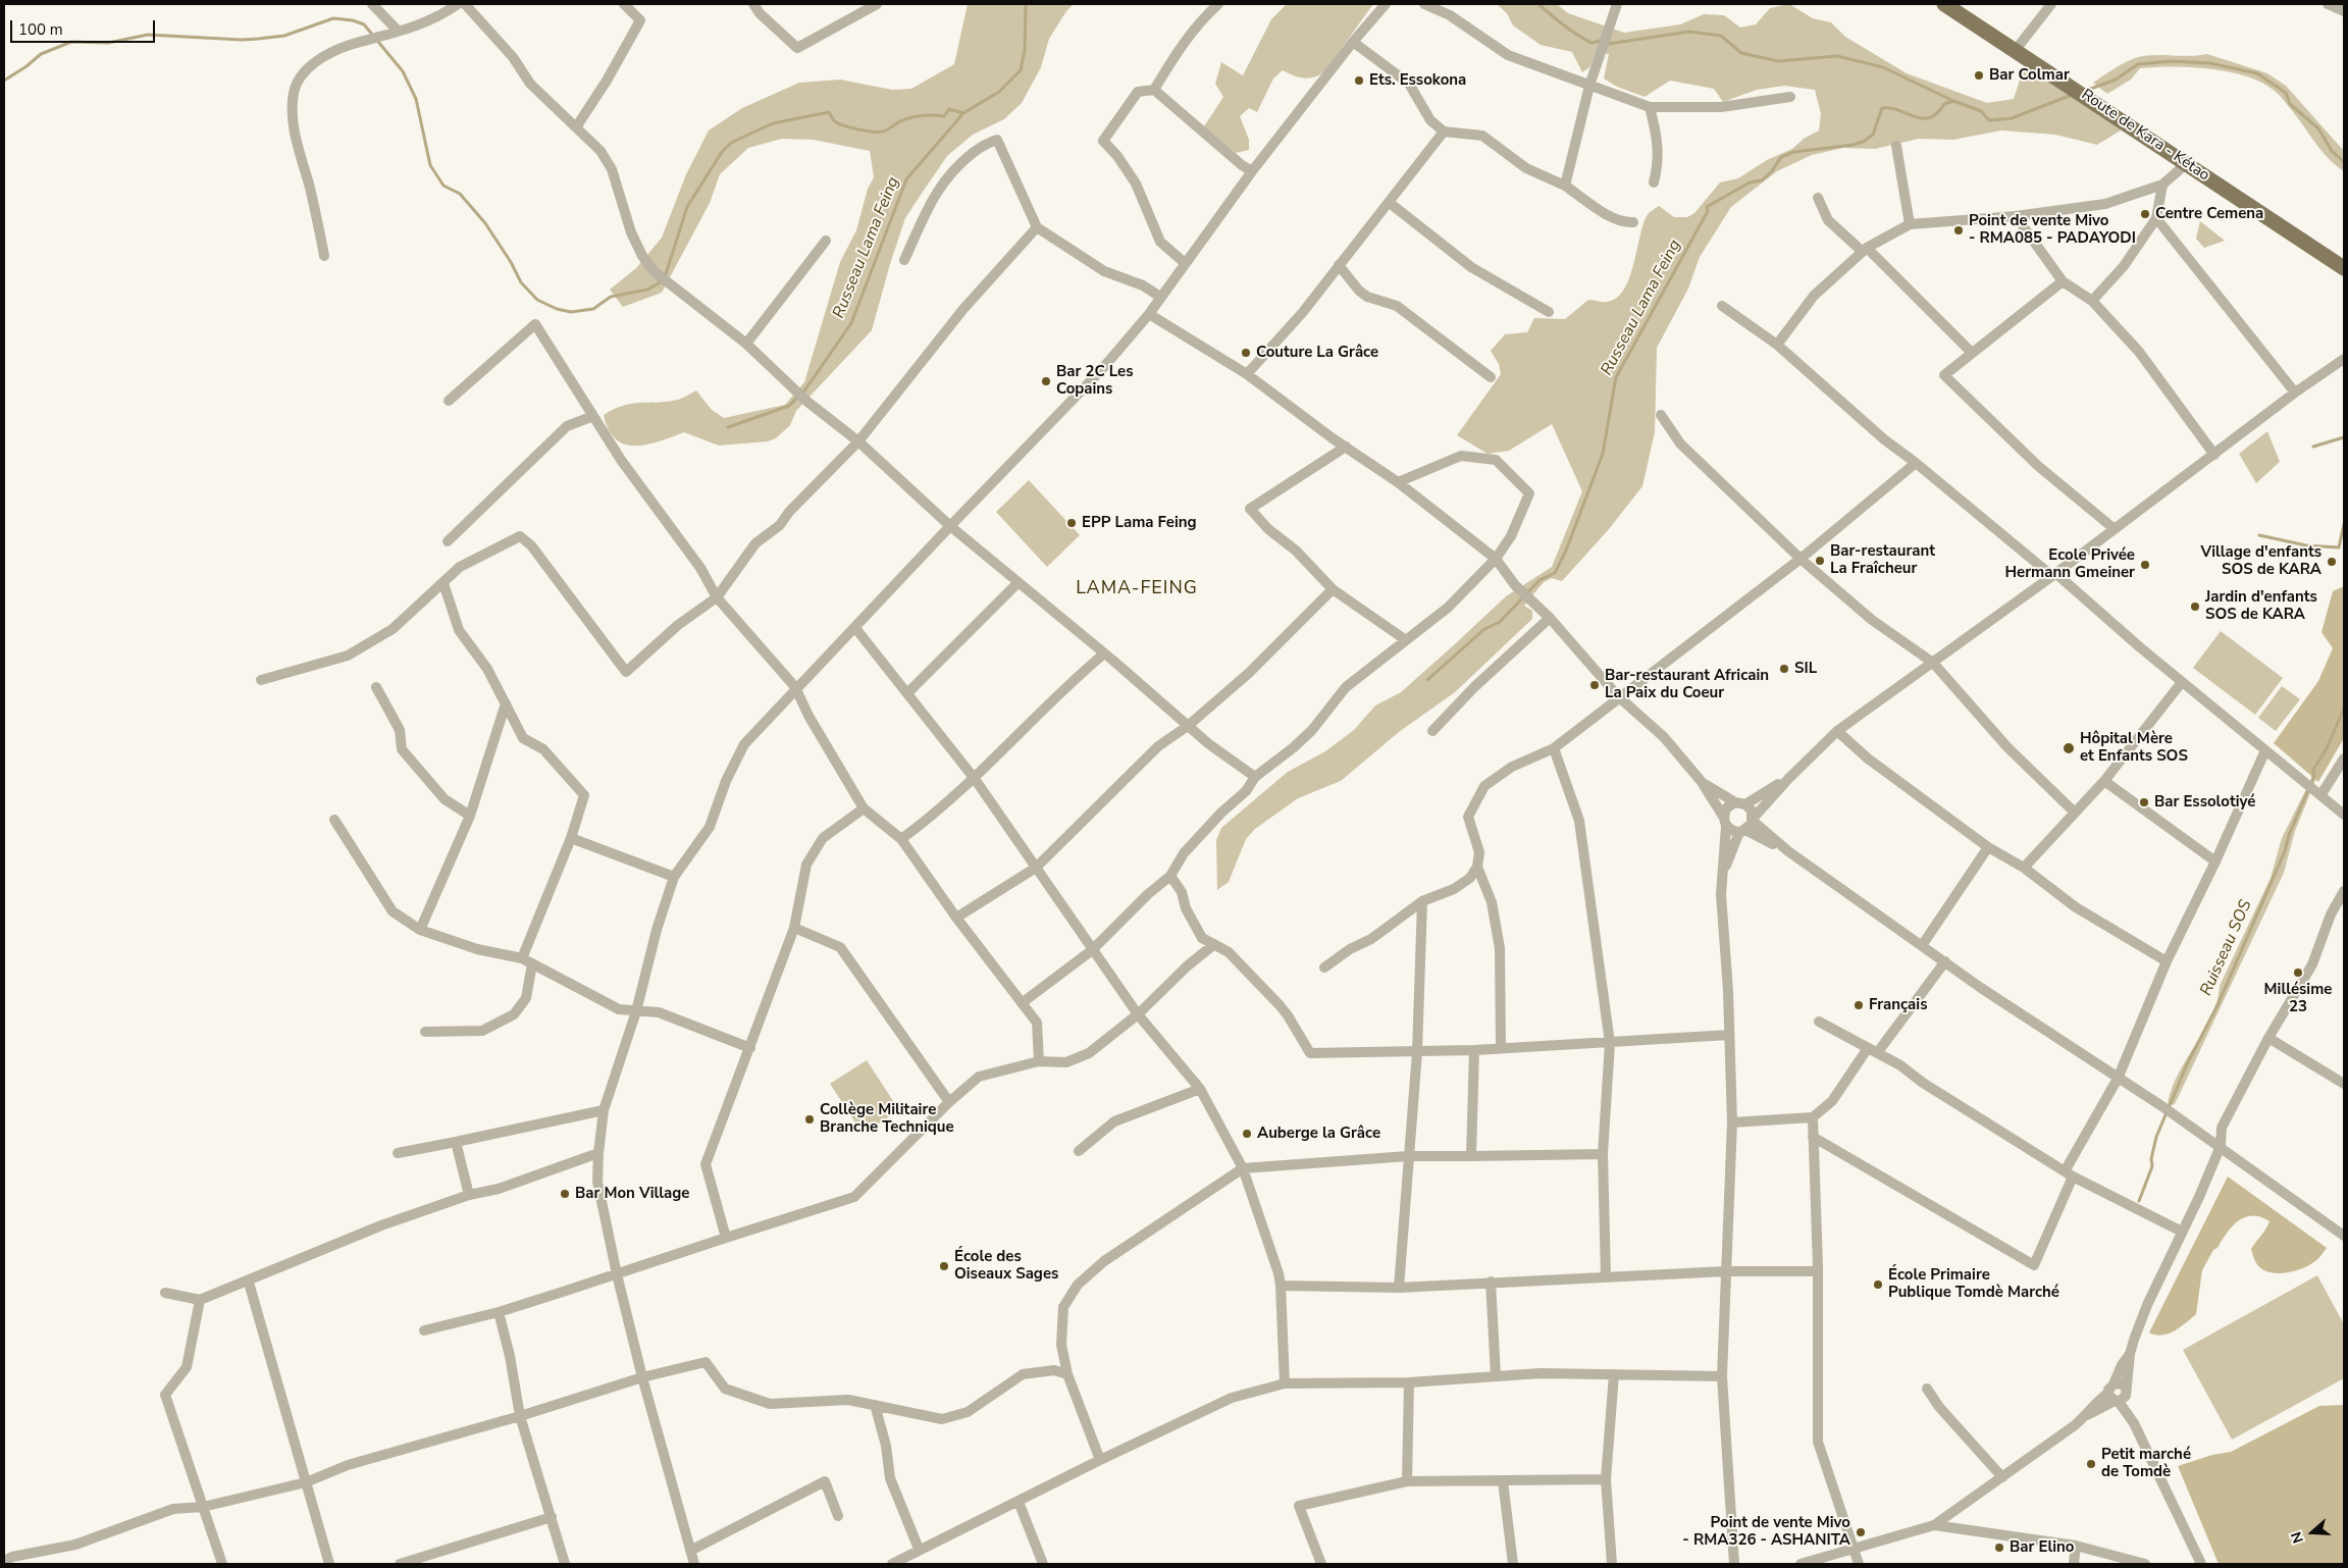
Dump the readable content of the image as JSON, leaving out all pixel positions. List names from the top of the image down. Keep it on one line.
{"streets":{"main road":["Route de Kara - Kétao"]},"districts":["LAMA-FEING"],"water":["Russeau Lama Feing","Ruisseau SOS"],"places":["Bar Colmar","Ets. Essokona","Centre Cemena","Point de vente Mivo - RMA085 - PADAYODI","Couture La Grâce","Bar 2C Les Copains","EPP Lama Feing","Bar-restaurant La Fraîcheur","Village d'enfants SOS de KARA","Ecole Privée Hermann Gmeiner","Jardin d'enfants SOS de KARA","SIL","Bar-restaurant Africain La Paix du Coeur","Hôpital Mère et Enfants SOS","Bar Essolotiyé","Millésime 23","Français","Collège Militaire Branche Technique","Auberge la Grâce","Bar Mon Village","École des Oiseaux Sages","École Primaire Publique Tomdè Marché","Petit marché de Tomdè","Point de vente Mivo - RMA326 - ASHANITA","Bar Elino"],"scale_bar":"100 m","north":"left"}
